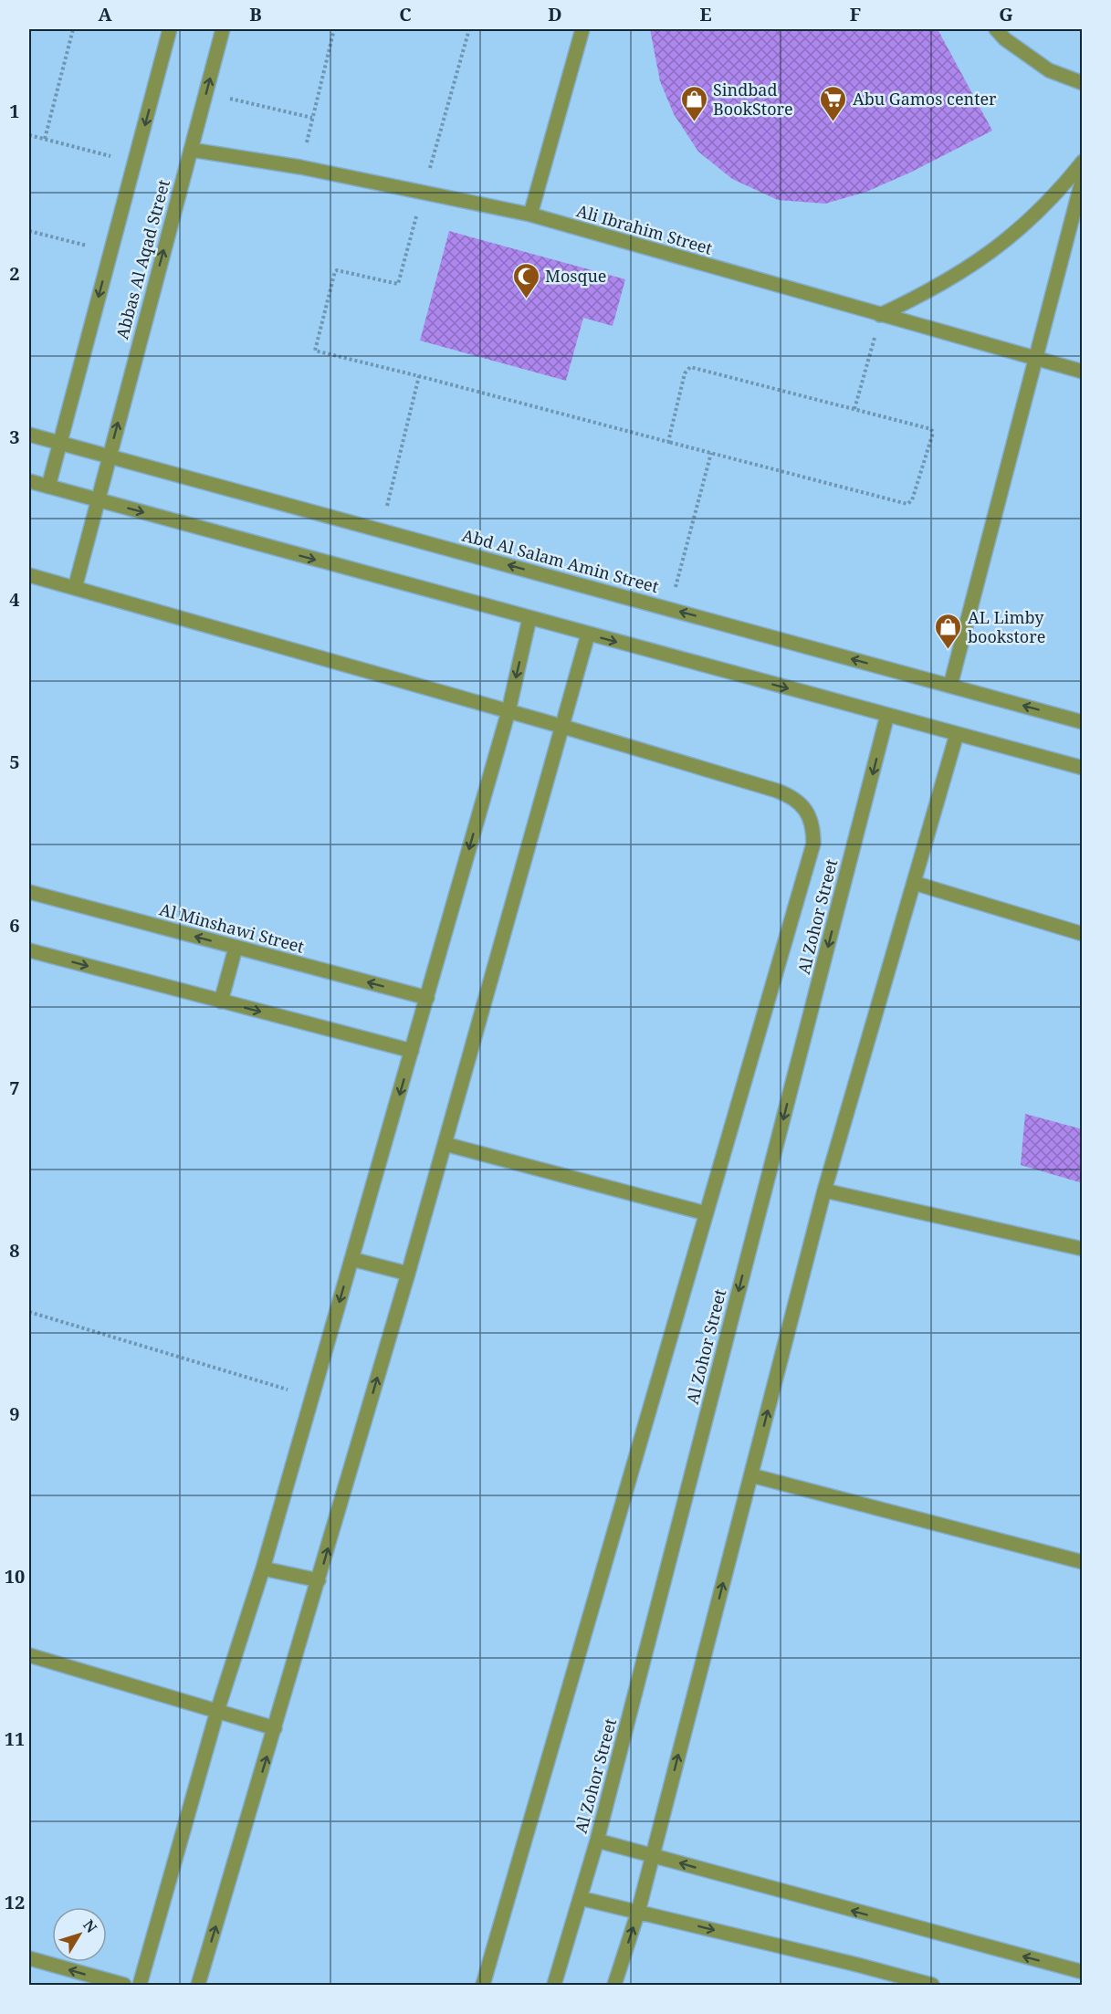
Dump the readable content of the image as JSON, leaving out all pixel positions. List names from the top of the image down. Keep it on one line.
{"streets":{"street":["Ali Ibrahim Street","Abbas Al Aqad Street","Abd Al Salam Amin Street","Al Zohor Street","Al Minshawi Street"]},"crossings":[["Ali Ibrahim Street","Abbas Al Aqad Street"],["Abbas Al Aqad Street","Abd Al Salam Amin Street"]],"places":{"shop":["Sindbad BookStore","AL Limby bookstore"],"supermarket":["Abu Gamos center"],"mosque":["Mosque"]},"north":"top right","grid":{"columns":["A","B","C","D","E","F","G"],"rows":["1","2","3","4","5","6","7","8","9","10","11","12"]}}
